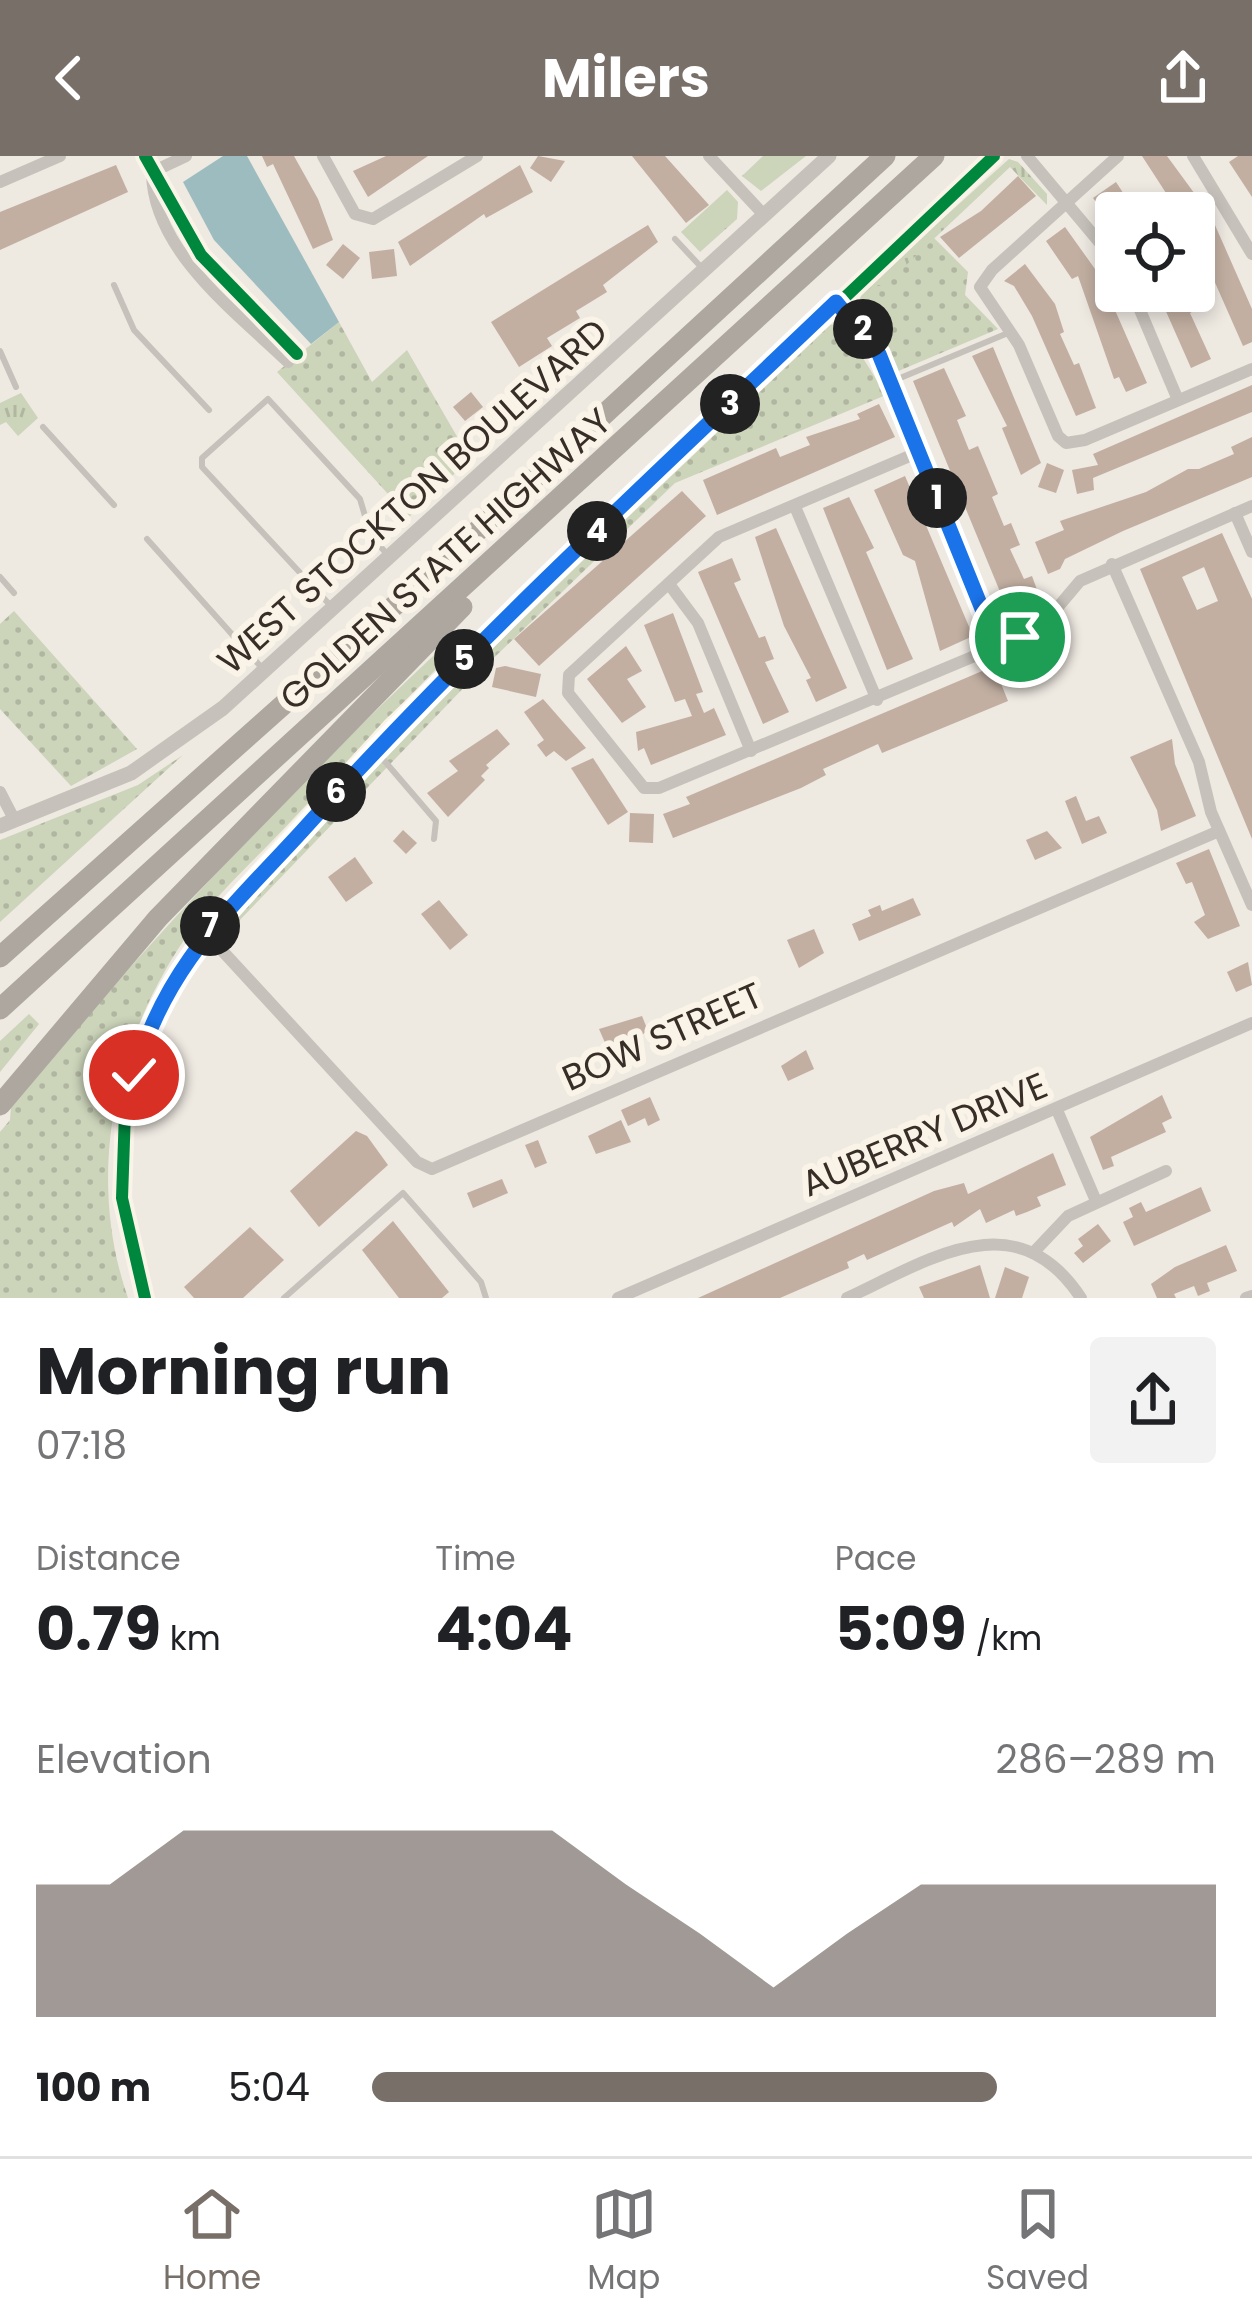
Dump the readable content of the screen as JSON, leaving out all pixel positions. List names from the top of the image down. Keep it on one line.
{"streets":{"highway":["GOLDEN STATE HIGHWAY"],"street":["WEST STOCKTON BOULEVARD","BOW STREET","AUBERRY DRIVE"]},"page":{"header":"Milers","pins":["2","3","1","4","5","6","7"],"heading":["Morning run","07:18"],"stats":[["Distance","0.79 km"],["Time","4:04"],["Pace","5:09 /km"]],"chart":["Elevation","286–289 m"],"list":[{"name":"100 m","note":"5:04"}],"tabs":["Home","Map","Saved"]}}
